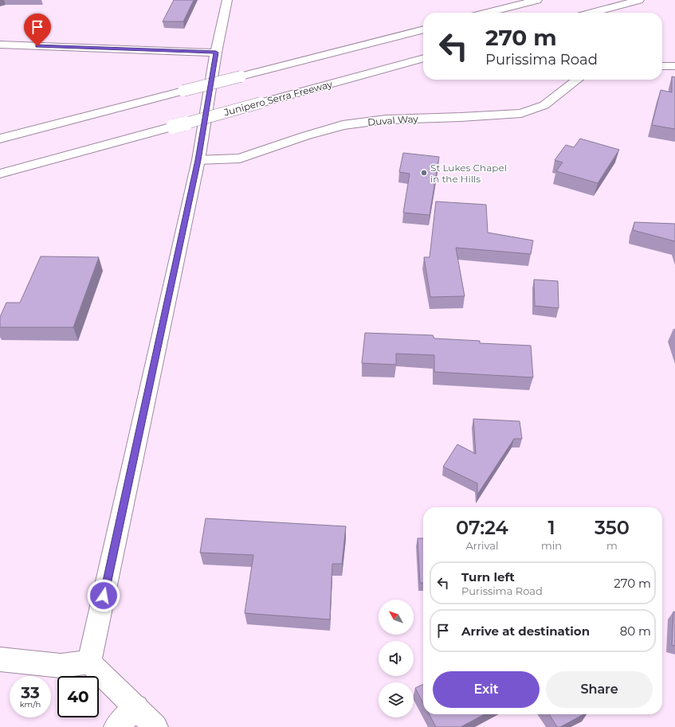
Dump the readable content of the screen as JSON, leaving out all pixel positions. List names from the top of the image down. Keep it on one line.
{"streets":{"main road":["Junipero Serra Freeway","Duval Way"]},"places":["St Lukes Chapel in the Hills"],"north":"top left","page":{"turn":["270 m","Purissima Road"],"eta":["07:24","Arrival","1","min","350","m"],"list":[{"name":"Turn left","note":"Purissima Road","value":"270 m"},{"name":"Arrive at destination","value":"80 m"}],"buttons":["Exit","Share"],"speed":"33 km/h","limit":"40"}}
